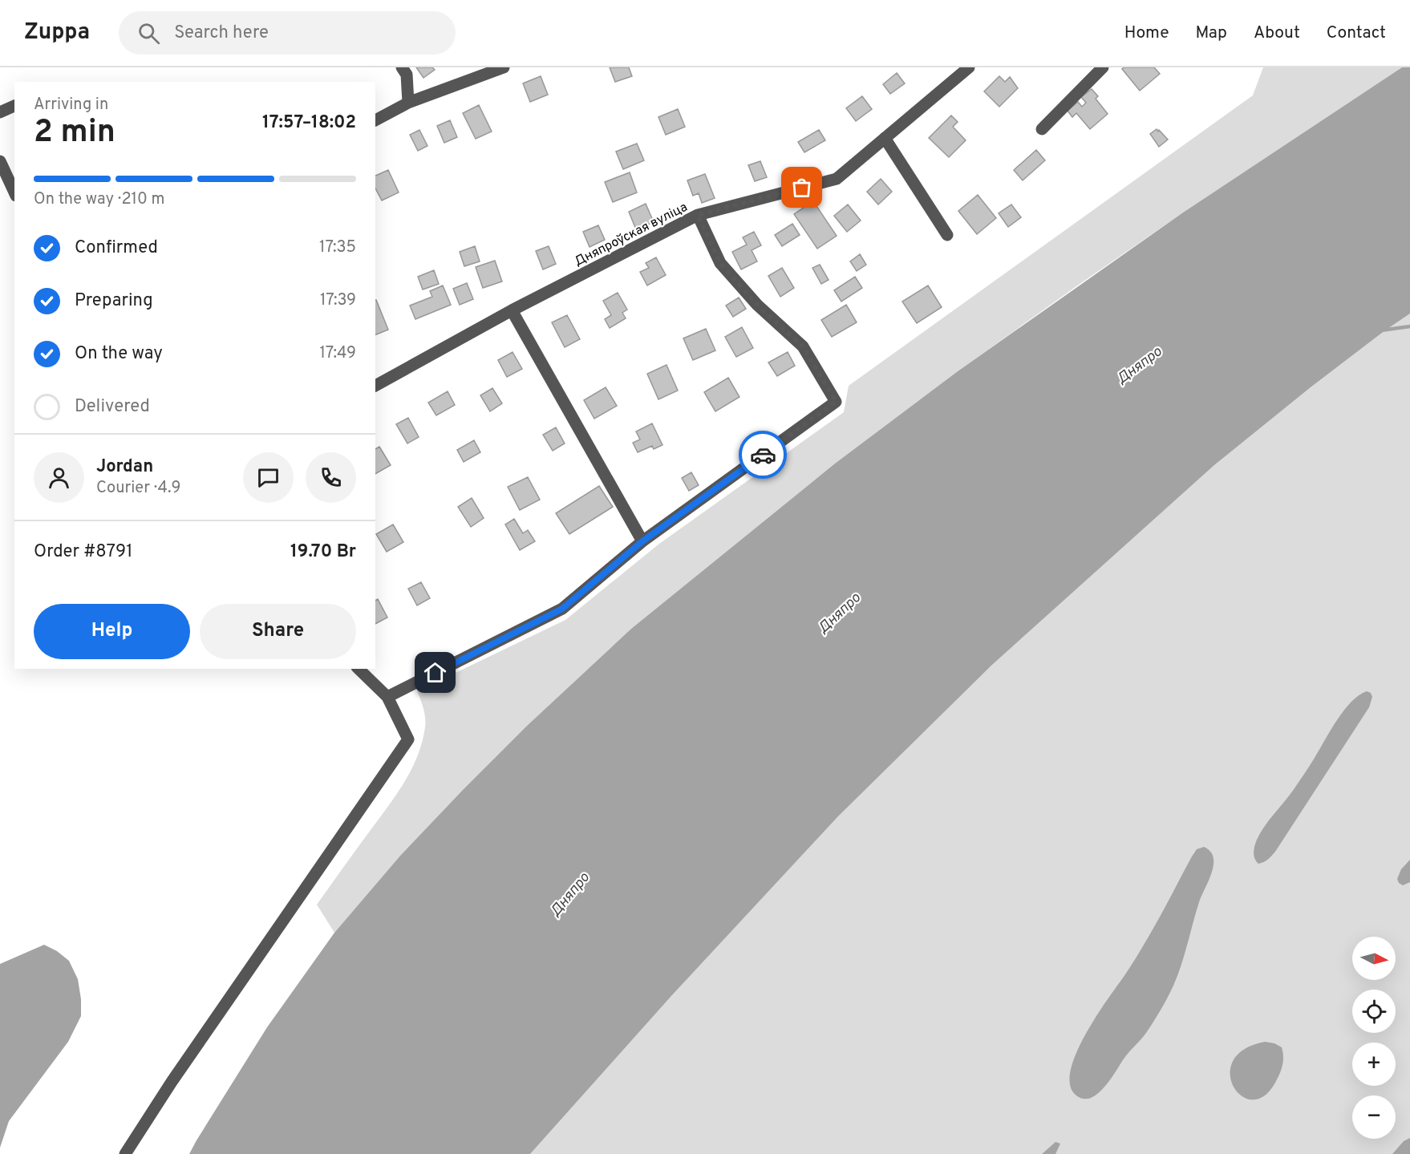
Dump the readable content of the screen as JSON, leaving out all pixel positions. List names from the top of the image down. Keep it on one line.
{"streets":{"street":["Дняпроўская вуліца"]},"water":["Дняпро"],"north":"right","page":{"header":"Zuppa","search":"Search here","nav":["Home","Map","About","Contact"],"heading":["2 min","Arriving in","17:57–18:02"],"panel":["Jordan","Courier · 4.9","Order #8791","19.70 Br"],"bar":"On the way · 210 m","list":[["Confirmed","17:35"],["Preparing","17:39"],["On the way","17:49"],"Delivered"],"buttons":["Help","Share"],"map_buttons":["+","−"]}}
